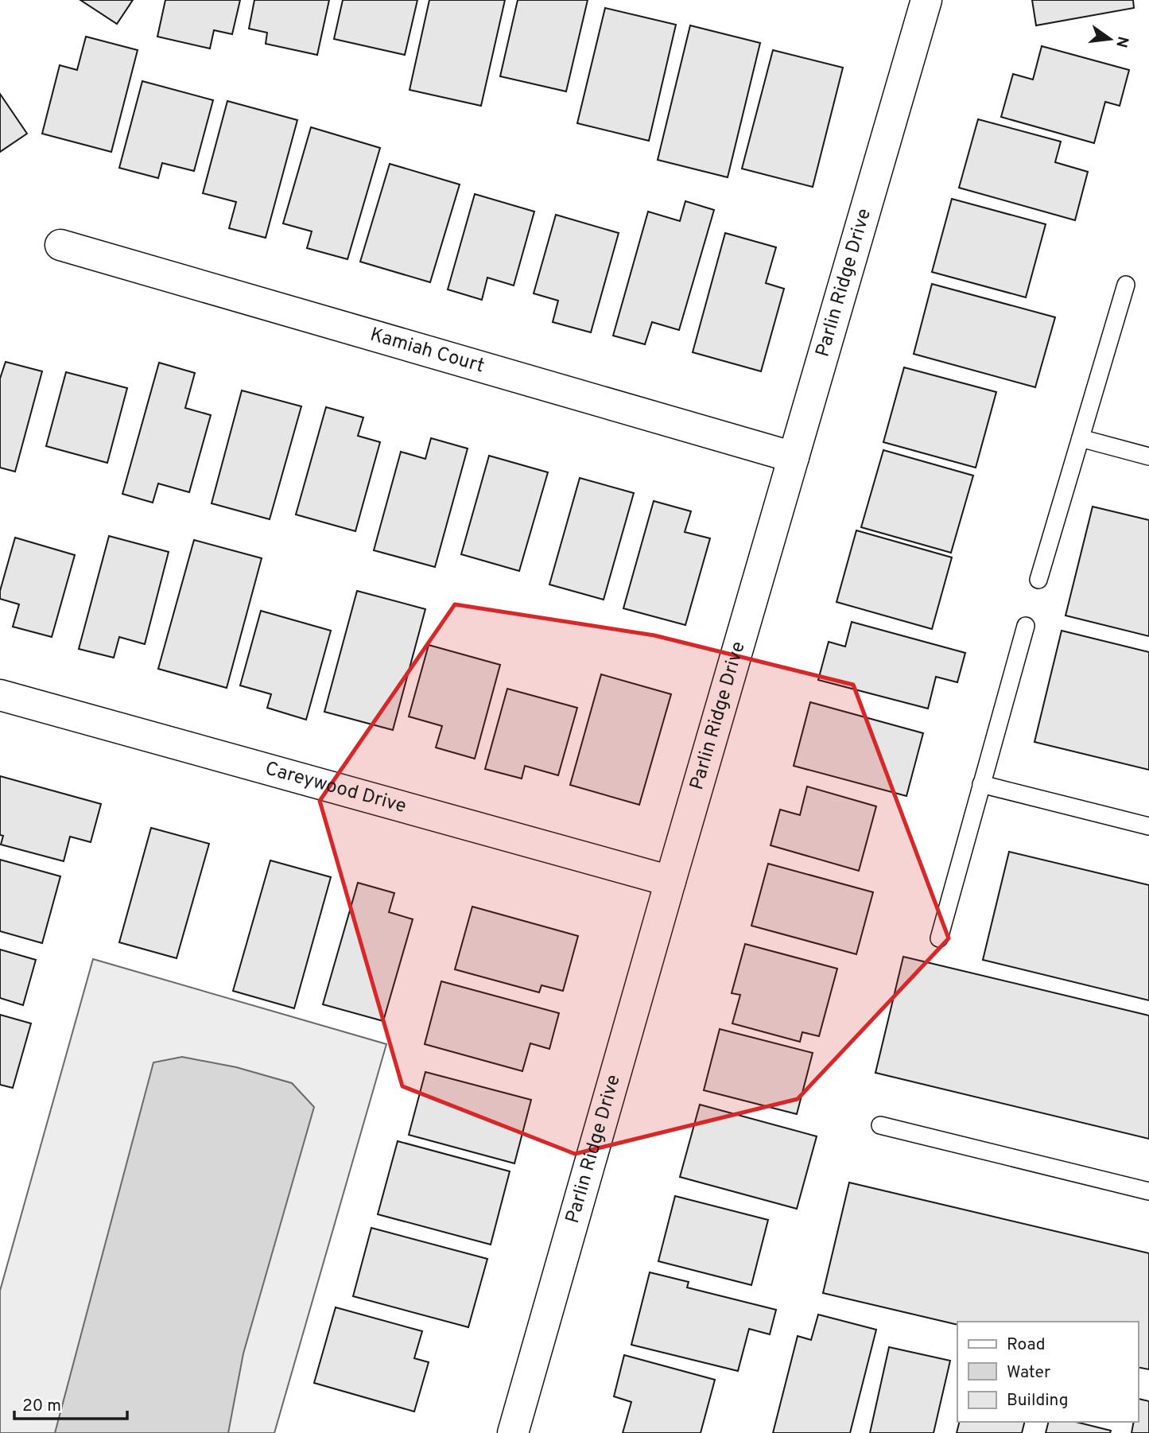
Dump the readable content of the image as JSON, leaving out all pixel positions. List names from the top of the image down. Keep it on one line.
{"streets":{"street":["Parlin Ridge Drive","Kamiah Court","Careywood Drive"]},"crossings":[["Parlin Ridge Drive","Kamiah Court"],["Parlin Ridge Drive","Careywood Drive"]],"legend":["Road","Water","Building"],"scale_bar":"20 m","north":"right"}
